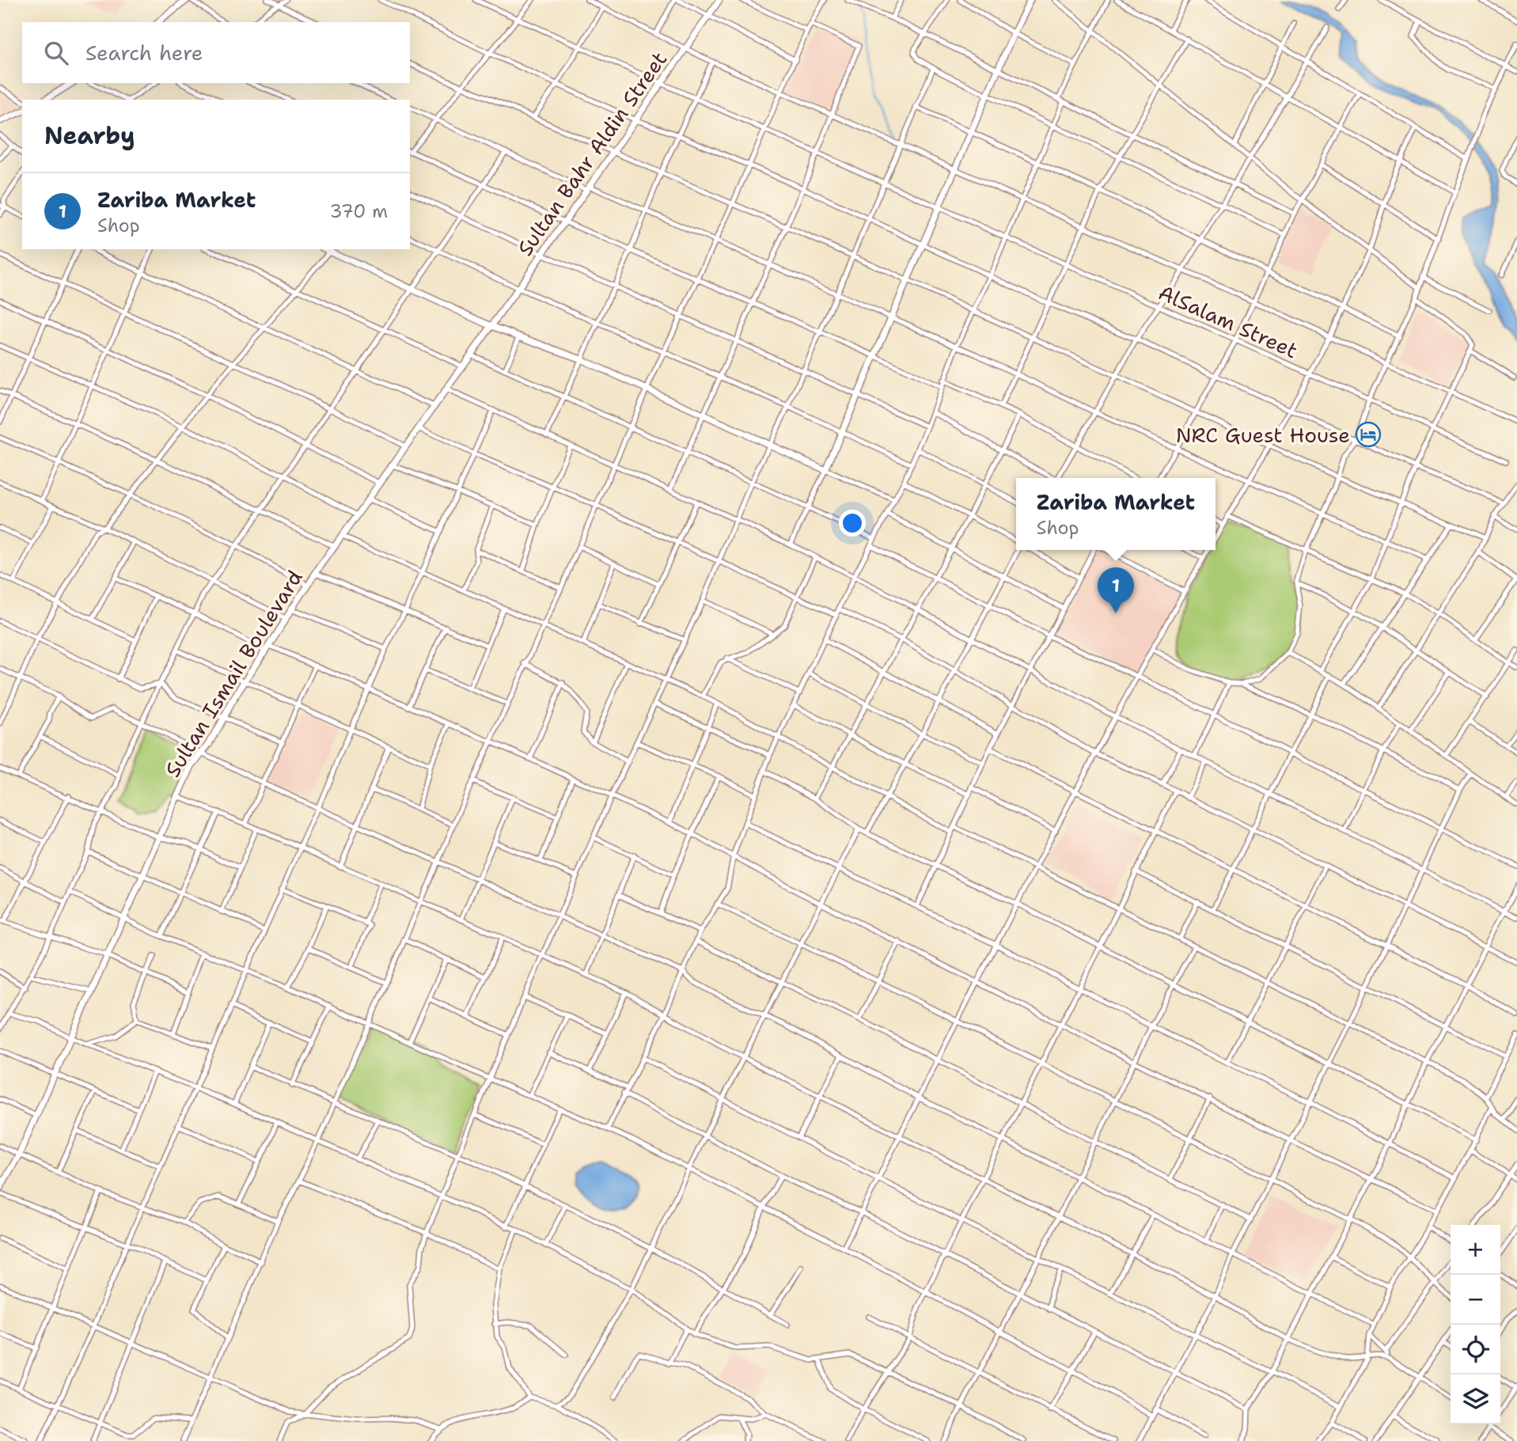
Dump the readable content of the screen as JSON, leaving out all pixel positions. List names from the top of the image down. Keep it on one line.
{"streets":{"street":["Sultan Bahr Aldin Street","AlSalam Street","Sultan Ismail Boulevard"]},"crossings":[["Sultan Bahr Aldin Street","AlSalam Street"],["Sultan Bahr Aldin Street","Sultan Ismail Boulevard"]],"places":{"hotel":["NRC Guest House"]},"page":{"search":"Search here","heading":"Nearby","list":[{"mark":"1","name":"Zariba Market","note":"Shop","value":"370 m"}],"popup":["Zariba Market","Shop"],"pins":"1","map_buttons":["+","−"]}}
